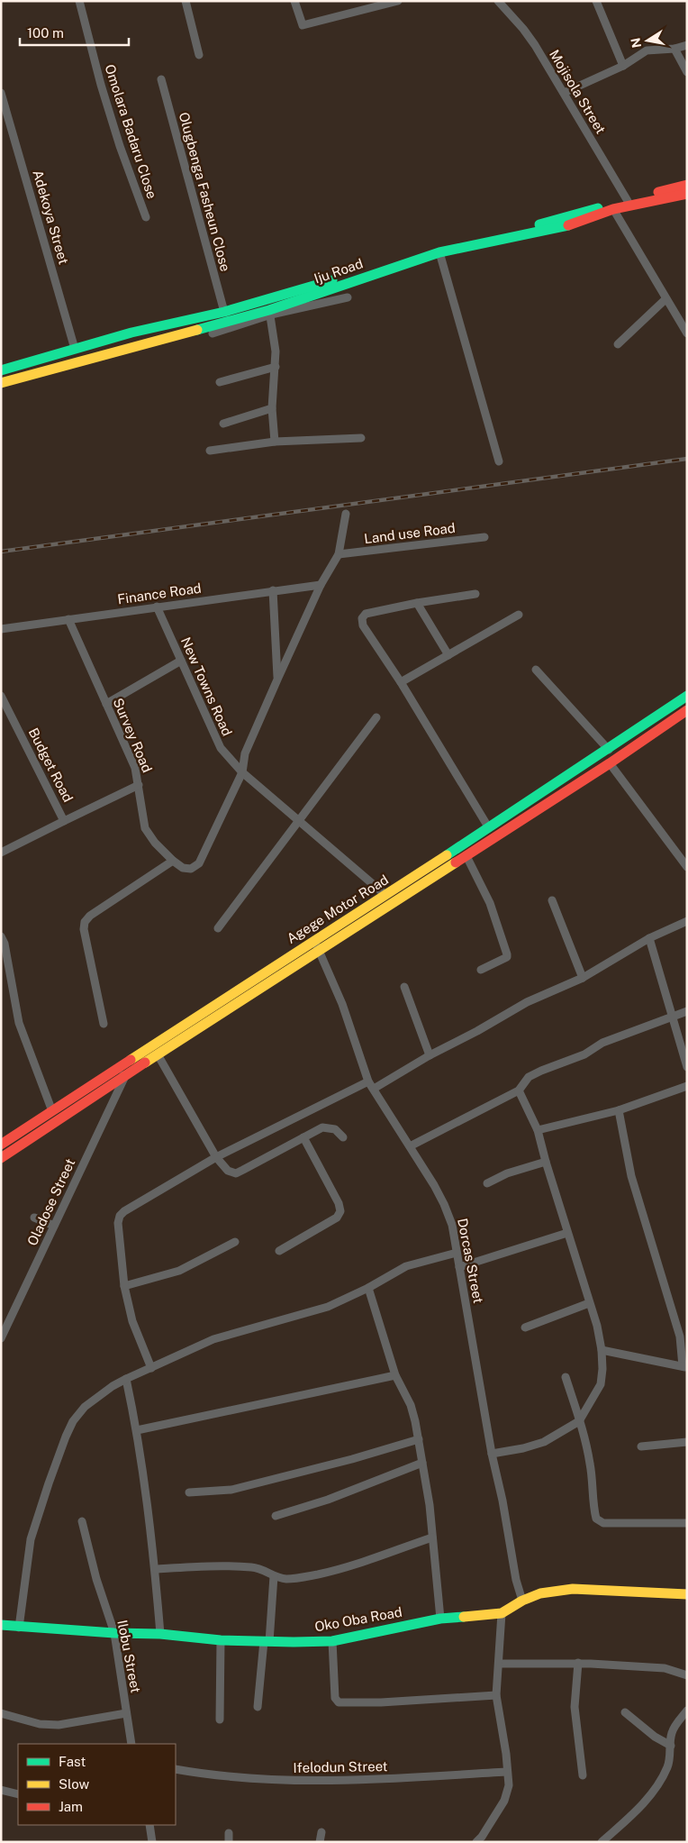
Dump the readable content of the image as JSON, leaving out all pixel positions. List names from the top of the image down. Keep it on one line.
{"streets":{"main road":["Iju Road","Agege Motor Road","Oko Oba Road"],"street":["Mojisola Street","Omolara Badaru Close","Olugbenga Fasheun Close","Adekoya Street","Land use Road","Finance Road","New Towns Road","Survey Road","Budget Road","Oladose Street","Dorcas Street","Ilobu Street","Ifelodun Street"]},"crossings":[["Mojisola Street","Iju Road"],["Olugbenga Fasheun Close","Iju Road"],["Adekoya Street","Iju Road"],["Land use Road","Finance Road"],["Land use Road","New Towns Road"],["Land use Road","Survey Road"],["Finance Road","New Towns Road"],["Finance Road","Survey Road"],["New Towns Road","Survey Road"],["New Towns Road","Agege Motor Road"],["Survey Road","Budget Road"],["Agege Motor Road","Oladose Street"],["Agege Motor Road","Dorcas Street"],["Dorcas Street","Oko Oba Road"],["Oko Oba Road","Ilobu Street"]],"legend":["Fast","Slow","Jam"],"scale_bar":"100 m","north":"left"}
